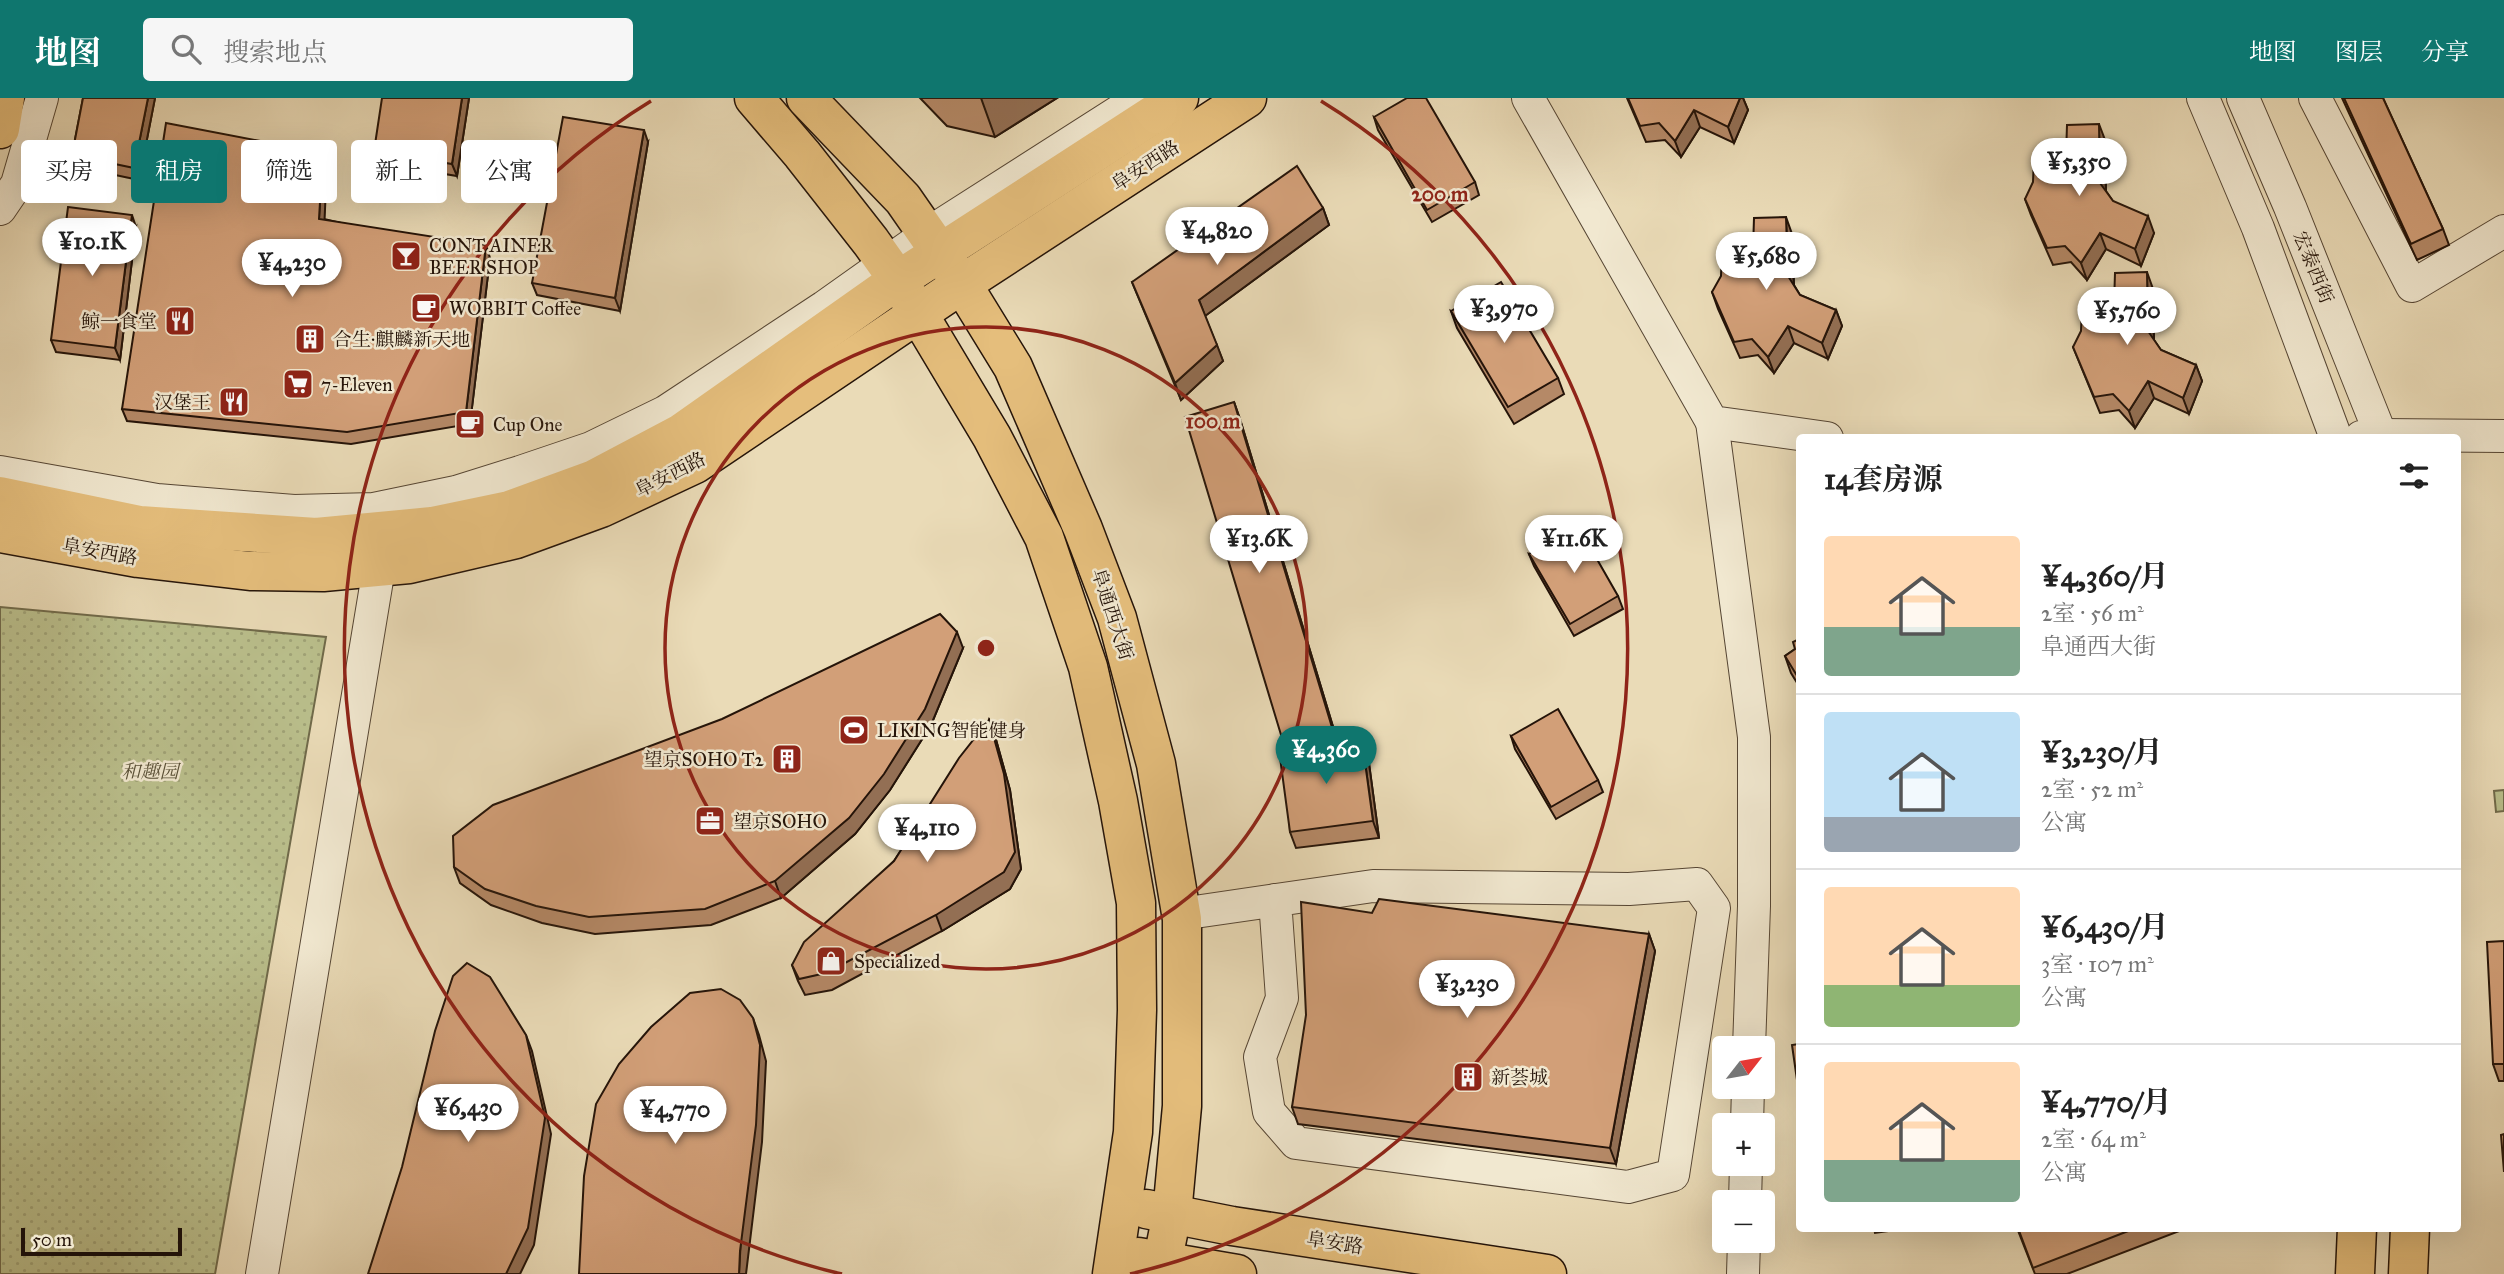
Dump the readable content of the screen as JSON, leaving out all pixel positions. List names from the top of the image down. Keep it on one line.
{"streets":{"main road":["阜安西路","阜通西大街","阜安路"],"street":["宏泰西街"]},"crossings":[["阜安西路","阜通西大街"],["阜通西大街","阜安路"]],"parks":["和趣园"],"places":{"bar":["CONT AINER BEER SHOP"],"cafe":["WOBBIT Coffee","Cup One"],"restaurant":["鲸一食堂","汉堡王"],"building":["合生·麒麟新天地","望京SOHO T2","新荟城"],"supermarket":["7-Eleven"],"sports":["LIKING智能健身"],"office":["望京SOHO"],"shop":["Specialized"]},"scale_bar":"50 m","north":"top right","page":{"header":"地图","search":"搜索地点","nav":["地图","图层","分享"],"price":["¥5,350","¥4,820","¥10.1K","¥5,680","¥4,230","¥3,970","¥5,760","¥13.6K","¥11.6K","¥4,360","¥4,110","¥3,230","¥6,430","¥4,770"],"chip":["买房","租房","筛选","新上","公寓"],"heading":"14套房源","list":[{"name":"¥4,360/月","note":"2室 · 56 m² · 阜通西大街"},{"name":"¥3,230/月","note":"2室 · 52 m² · 公寓"},{"name":"¥6,430/月","note":"3室 · 107 m² · 公寓"},{"name":"¥4,770/月","note":"2室 · 64 m² · 公寓"}],"map_buttons":["+","−"],"scale":"50 m"},"rings":["200 m","100 m"]}
